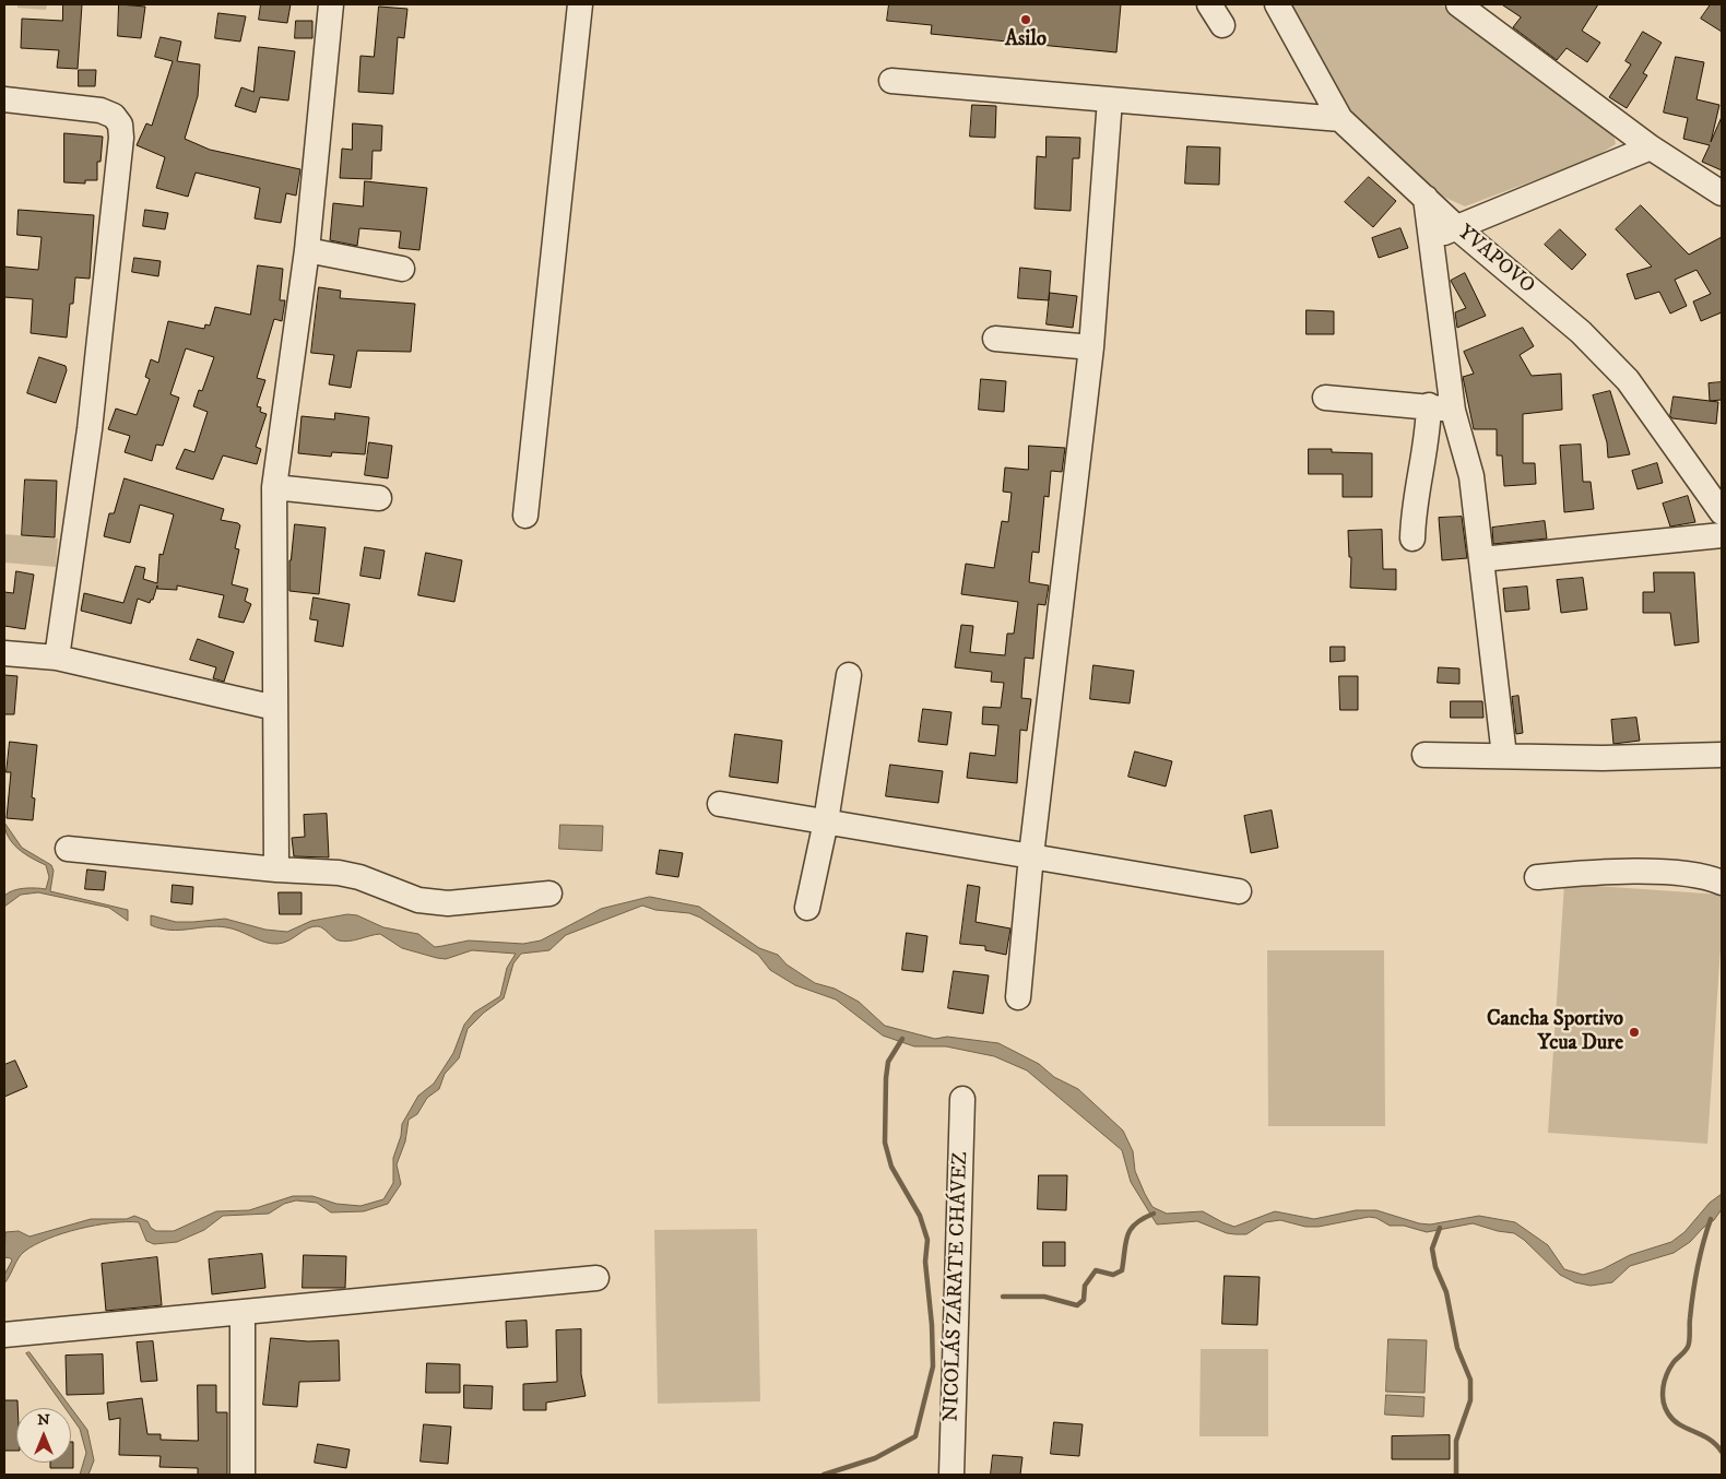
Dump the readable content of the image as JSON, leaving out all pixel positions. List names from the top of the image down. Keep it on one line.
{"streets":{"street":["YVAPOVO","NICOLÁS ZÁRATE CHÁVEZ"]},"places":["Asilo","Cancha Sportivo Ycua Dure"],"north":"top"}
